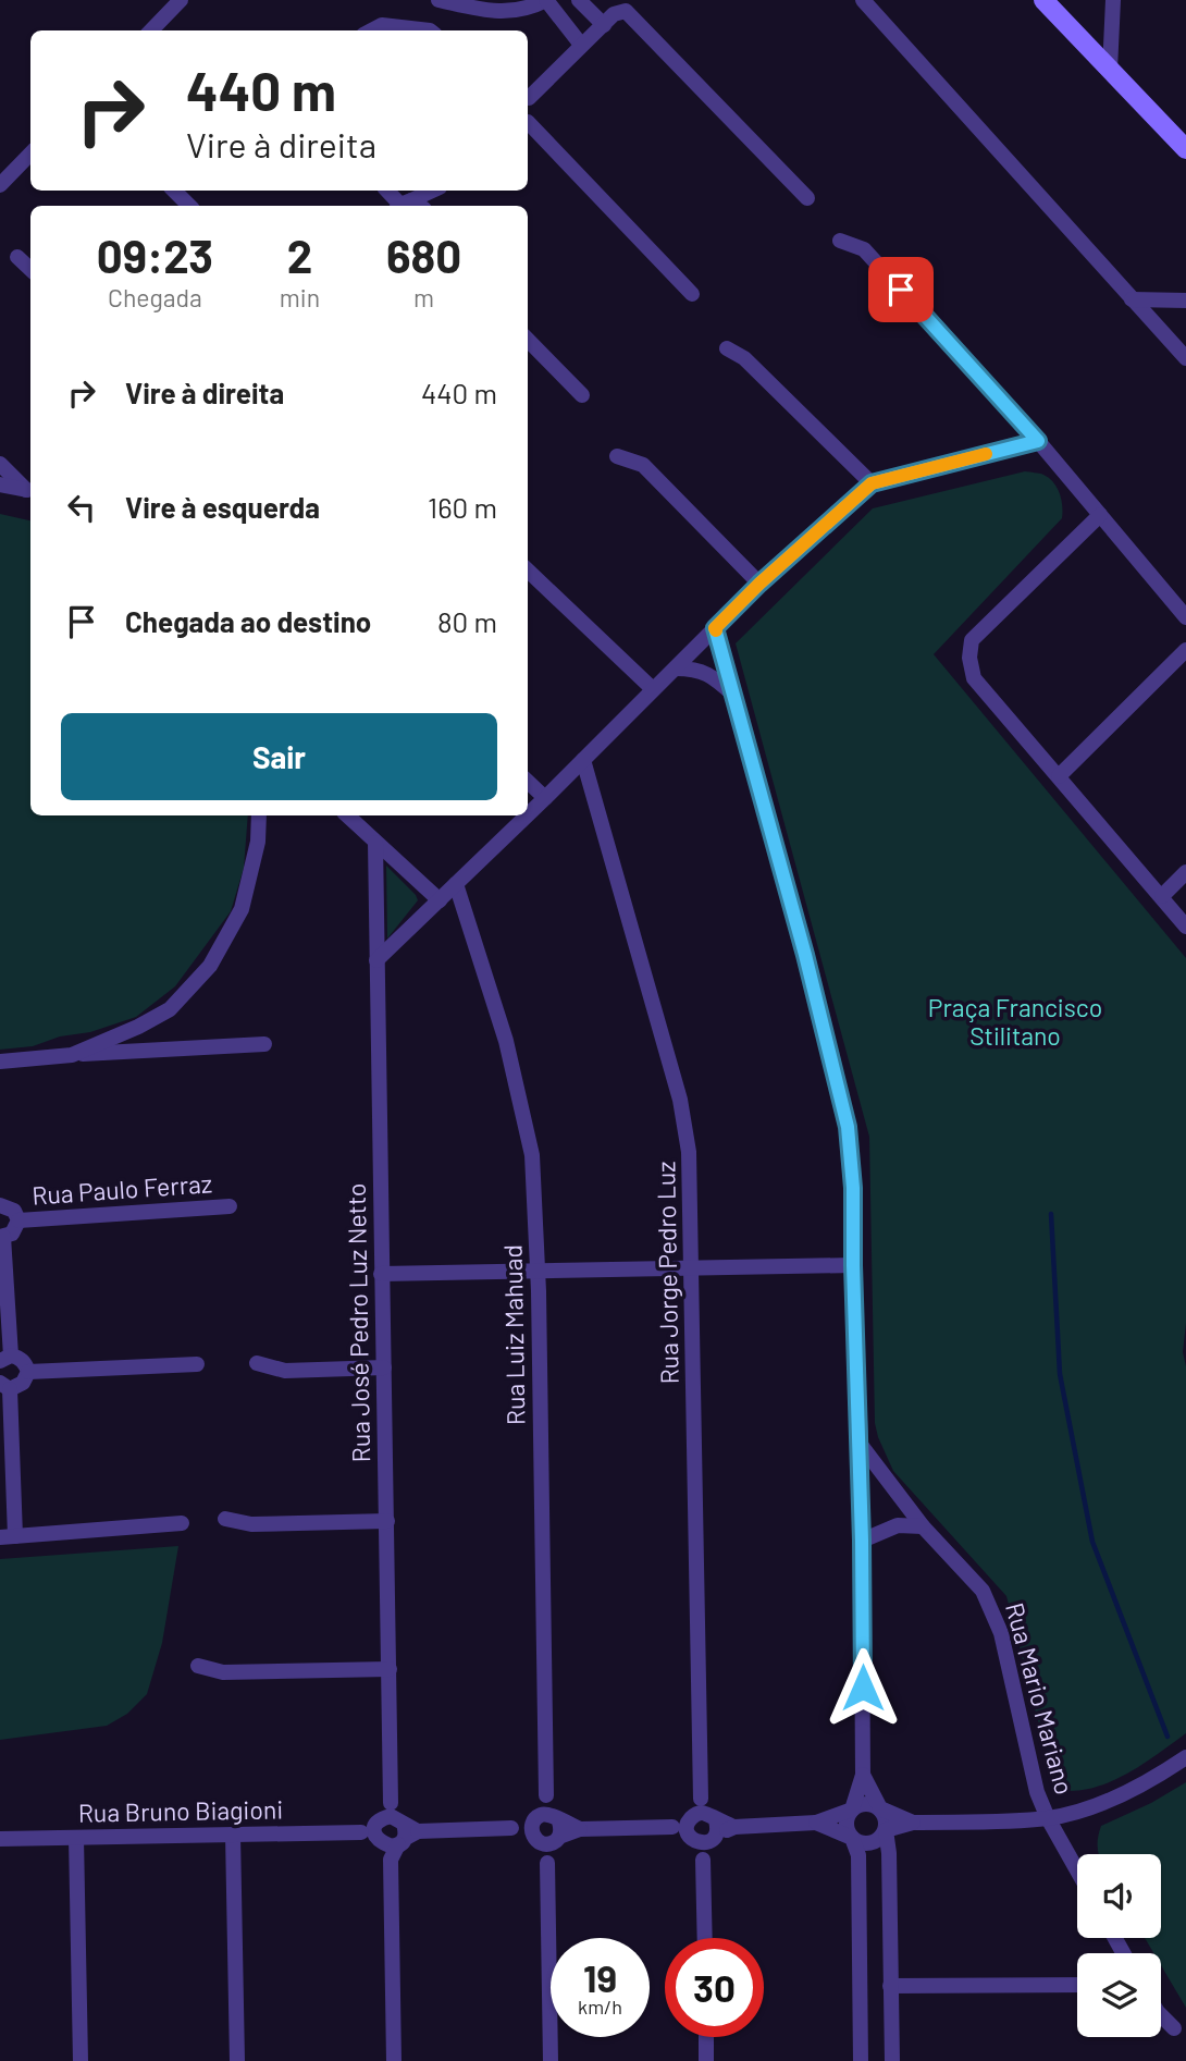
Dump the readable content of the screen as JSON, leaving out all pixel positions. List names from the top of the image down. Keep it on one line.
{"streets":{"street":["Rua Paulo Ferraz","Rua Jorge Pedro Luz","Rua José Pedro Luz Netto","Rua Luiz Mahuad","Rua Mario Mariano","Rua Bruno Biagioni"]},"crossings":[["Rua José Pedro Luz Netto","Rua Bruno Biagioni"],["Rua Luiz Mahuad","Rua Bruno Biagioni"]],"parks":["Praça Francisco Stilitano"],"page":{"turn":["440 m","Vire à direita"],"eta":["09:23","Chegada","2","min","680","m"],"list":[{"name":"Vire à direita","value":"440 m"},{"name":"Vire à esquerda","value":"160 m"},{"name":"Chegada ao destino","value":"80 m"}],"buttons":"Sair","speed":"19 km/h","limit":"30"}}
